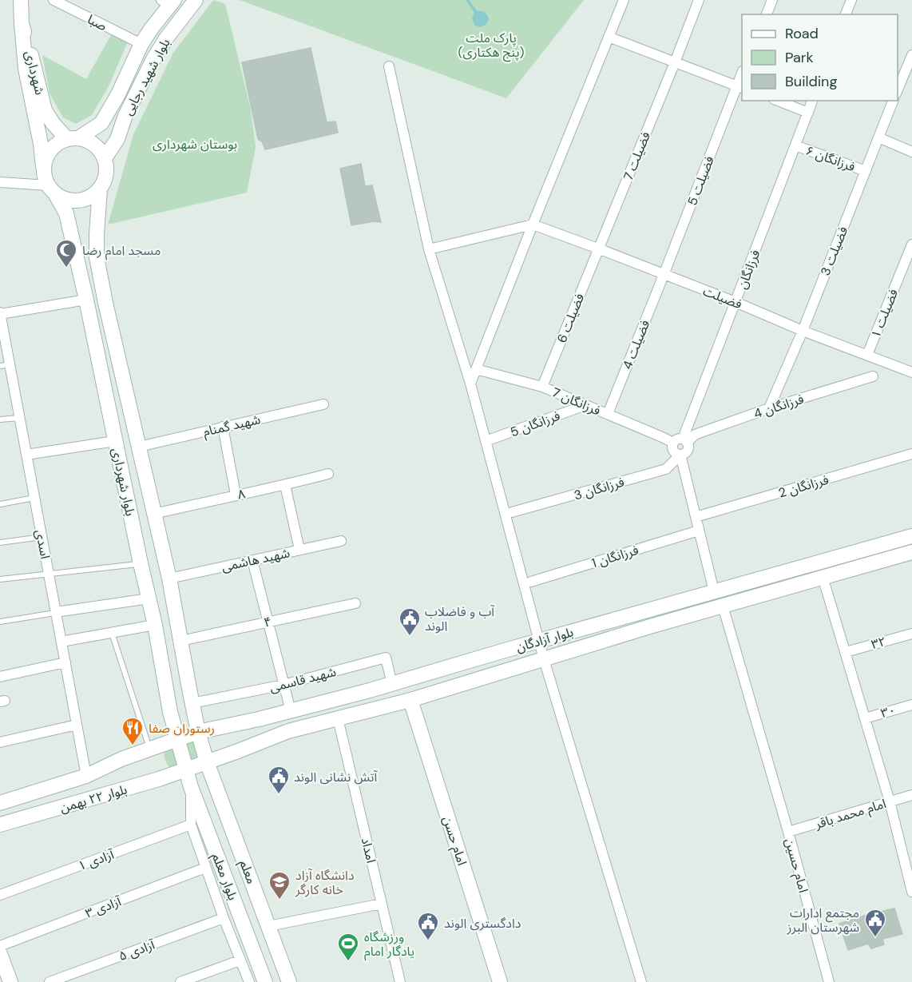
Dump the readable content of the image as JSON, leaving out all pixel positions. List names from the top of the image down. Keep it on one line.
{"streets":{"street":["صبا","شهرداری","بلوار شهید رجایی","فضیلت 7","فرزانگان ۶","فضیلت 5","فضیلت 3","فرزانگان","فضیلت","فضیلت ۱","فضیلت 6","فضیلت 4","فرزانگان 7","فرزانگان 4","فرزانگان 5","شهید گمنام","بلوار شهرداری","فرزانگان 2","فرزانگان 3","۸","اسدی","فرزانگان 1","شهید هاشمی","۴","بلوار آزادگان","۳۲","شهید قاسمی","۳۰","بلوار ۲۲ بهمن","امام محمد باقر","امام حسن","امداد","آزادی ۱","امام حسین","معلم","بلوار معلم","آزادی ۳","آزادی ۵"]},"crossings":[["صبا","بلوار شهید رجایی"],["شهرداری","بلوار شهید رجایی"],["بلوار شهید رجایی","بلوار شهرداری"],["فضیلت 7","فضیلت"],["فضیلت 7","فضیلت 6"],["فرزانگان ۶","فضیلت 3"],["فرزانگان ۶","فرزانگان"],["فضیلت 5","فضیلت"],["فضیلت 5","فضیلت 4"],["فضیلت 3","فضیلت"],["فضیلت 3","فرزانگان 4"],["فرزانگان","فضیلت"],["فرزانگان","فرزانگان 7"],["فرزانگان","فرزانگان 4"],["فرزانگان","فرزانگان 3"],["فضیلت","فضیلت ۱"],["فضیلت","فضیلت 6"],["فضیلت","فضیلت 4"],["فضیلت 6","فرزانگان 7"],["فضیلت 4","فرزانگان 7"],["فرزانگان 7","فرزانگان 4"],["فرزانگان 7","فرزانگان 5"],["فرزانگان 7","فرزانگان 3"],["فرزانگان 4","فرزانگان 3"],["شهید گمنام","بلوار شهرداری"],["بلوار شهرداری","۸"],["بلوار شهرداری","شهید هاشمی"],["بلوار شهرداری","۴"],["بلوار شهرداری","بلوار آزادگان"],["بلوار شهرداری","شهید قاسمی"],["بلوار شهرداری","بلوار ۲۲ بهمن"],["بلوار شهرداری","معلم"],["بلوار شهرداری","بلوار معلم"],["اسدی","بلوار ۲۲ بهمن"],["بلوار آزادگان","شهید قاسمی"],["بلوار آزادگان","بلوار ۲۲ بهمن"],["بلوار آزادگان","امام حسن"],["بلوار آزادگان","امداد"],["بلوار آزادگان","امام حسین"],["بلوار آزادگان","معلم"],["بلوار آزادگان","بلوار معلم"],["بلوار ۲۲ بهمن","بلوار معلم"],["امام محمد باقر","امام حسین"]],"parks":["پارک ملت (پنج هکتاری)","بوستان شهرداری"],"places":{"mosque":["مسجد امام رضا"],"public building":["آب و فاضلاب الوند","آتش نشانی الوند","مجتمع ادارات شهرستان البرز","دادگستری الوند"],"restaurant":["رستوران صفا"],"school or university":["دانشگاه آزاد خانه کارگر"],"sports":["ورزشگاه یادگار امام"]},"legend":["Road","Park","Building"]}
